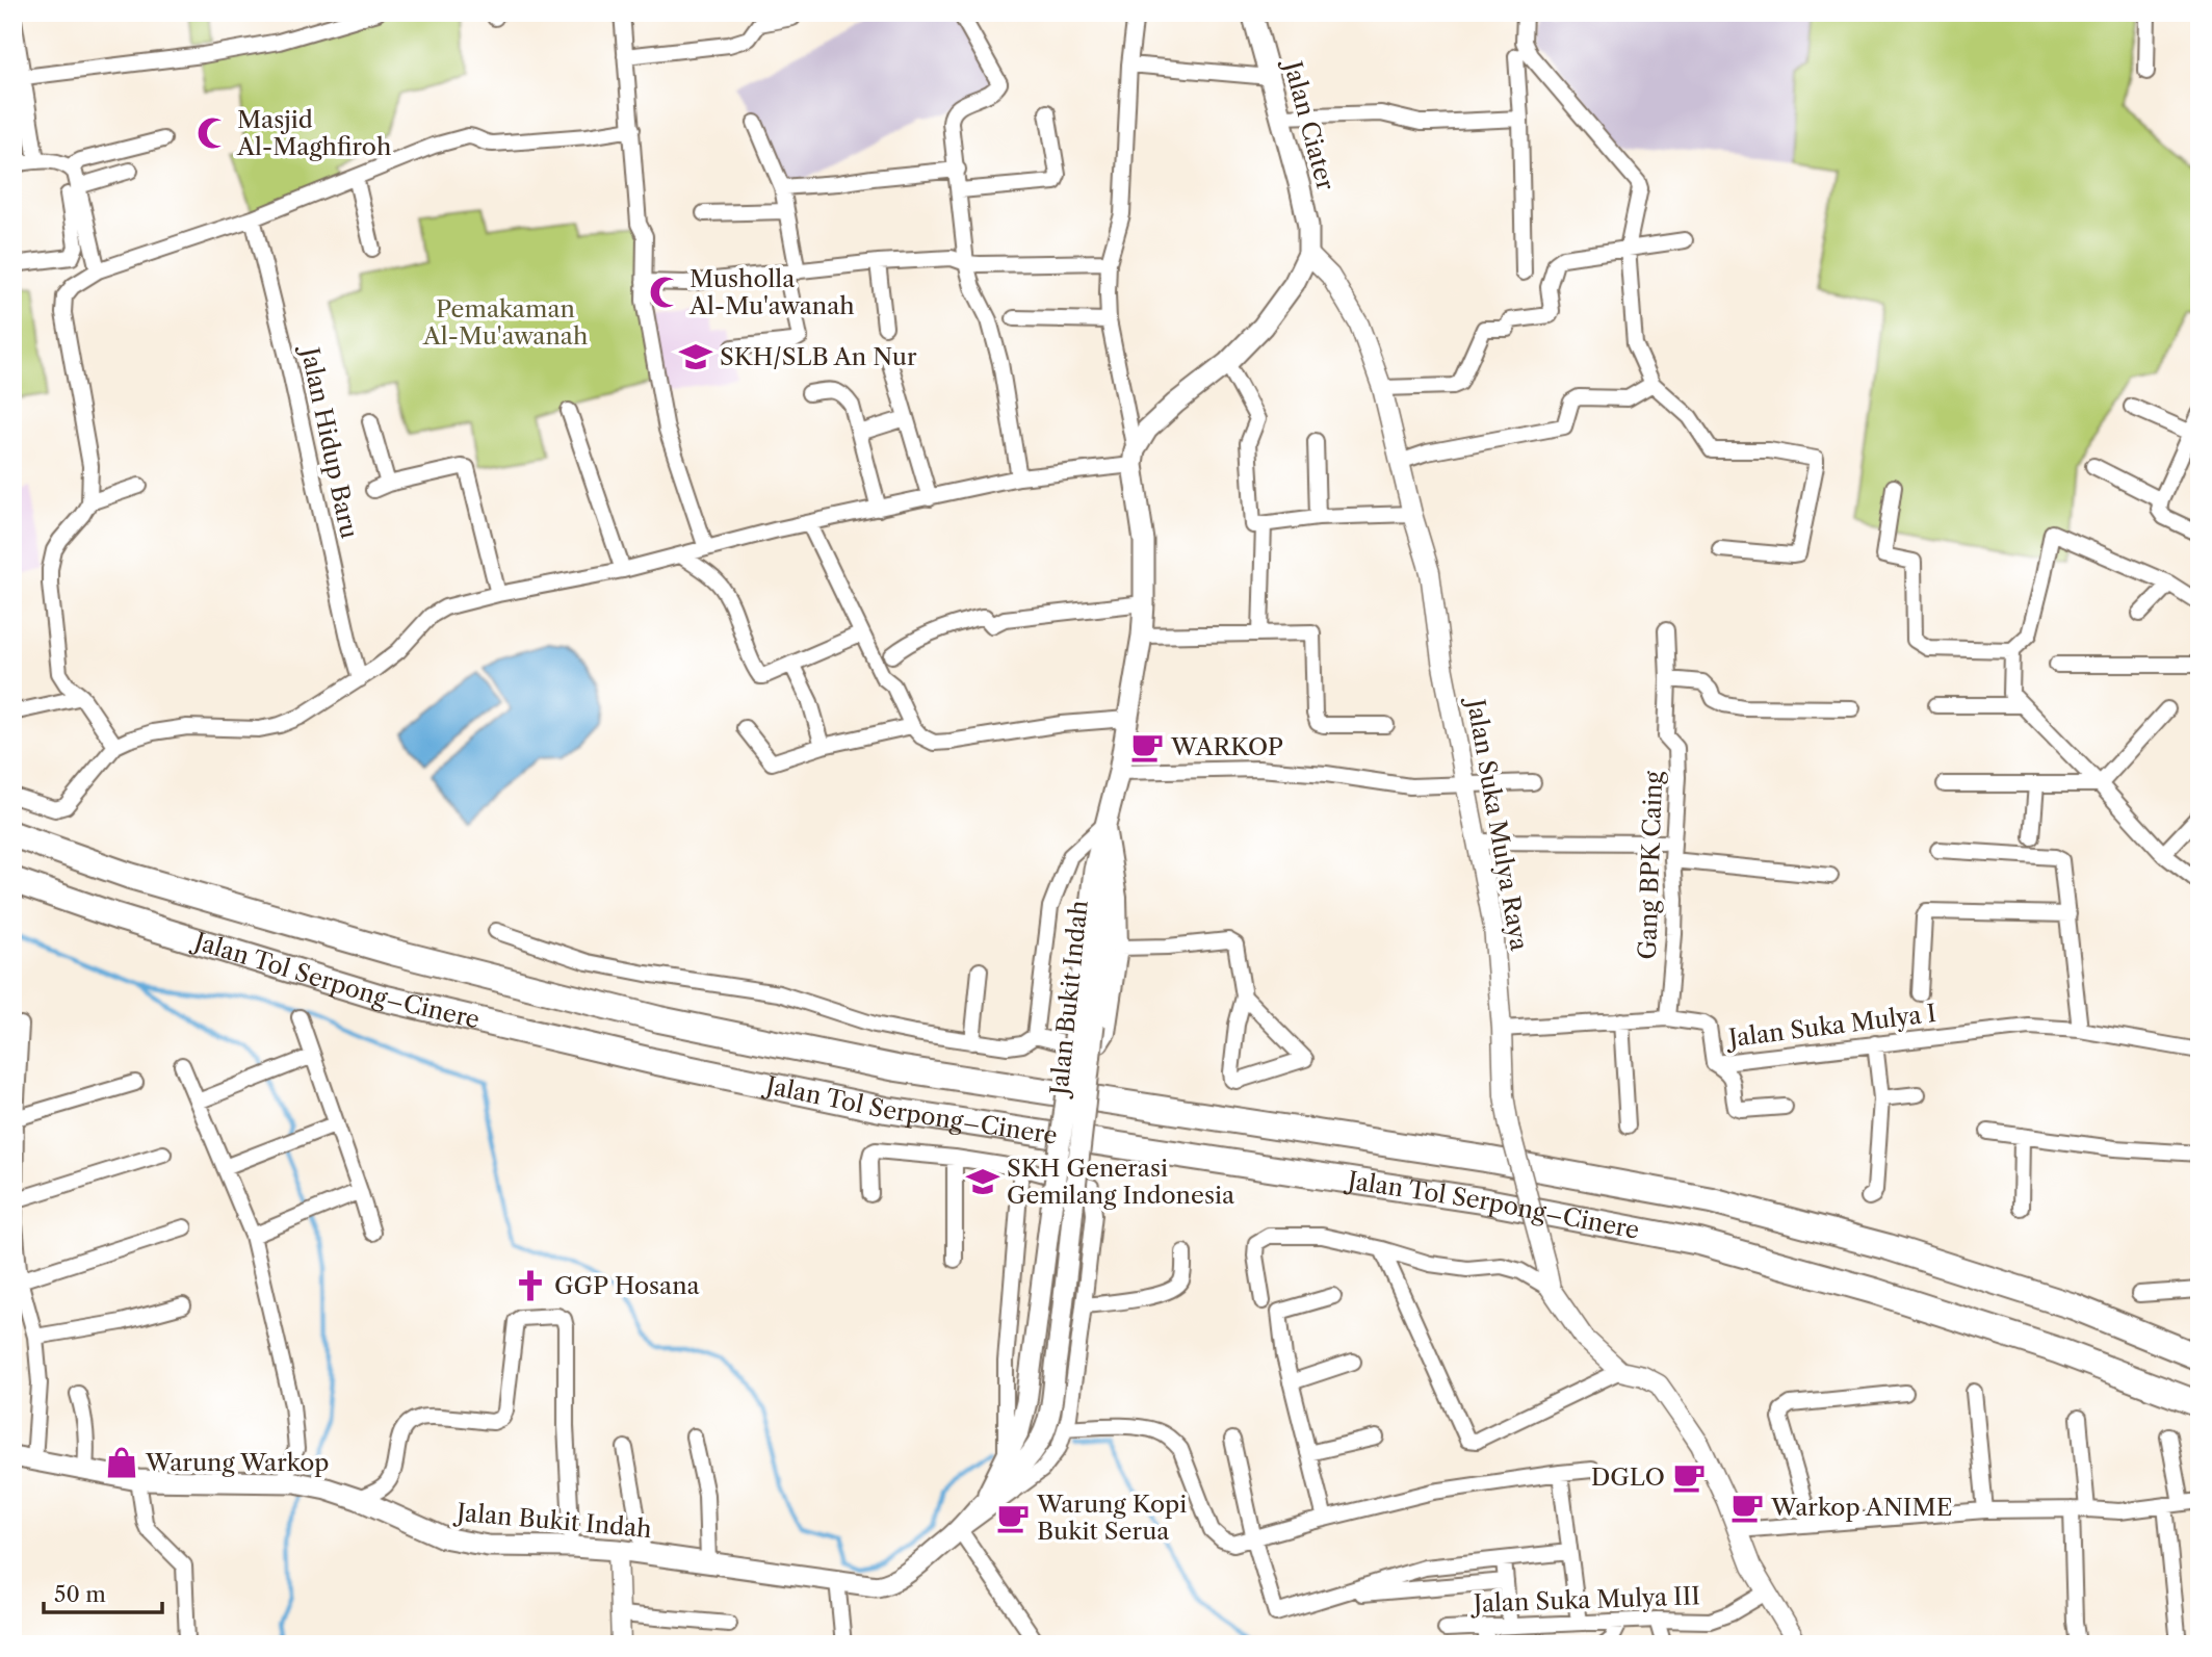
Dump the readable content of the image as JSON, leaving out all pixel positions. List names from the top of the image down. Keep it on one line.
{"streets":{"highway":["Jalan Tol Serpong–Cinere"],"main road":["Jalan Ciater","Jalan Bukit Indah"],"street":["Jalan Hidup Baru","Jalan Suka Mulya Raya","Gang BPK Caing","Jalan Suka Mulya I","Jalan Suka Mulya III"]},"crossings":[["Jalan Ciater","Jalan Suka Mulya Raya"],["Jalan Suka Mulya Raya","Jalan Suka Mulya I"],["Jalan Suka Mulya Raya","Jalan Suka Mulya III"],["Gang BPK Caing","Jalan Suka Mulya I"]],"parks":["Pemakaman Al-Mu'awanah"],"places":{"mosque":["Masjid Al-Maghfiroh","Musholla Al-Mu'awanah"],"school or university":["SKH/SLB An Nur","SKH Generasi Gemilang Indonesia"],"cafe":["WARKOP","DGLO","Warkop ANIME","Warung Kopi Bukit Serua"],"church":["GGP Hosana"],"shop":["Warung Warkop"]},"scale_bar":"50 m"}
